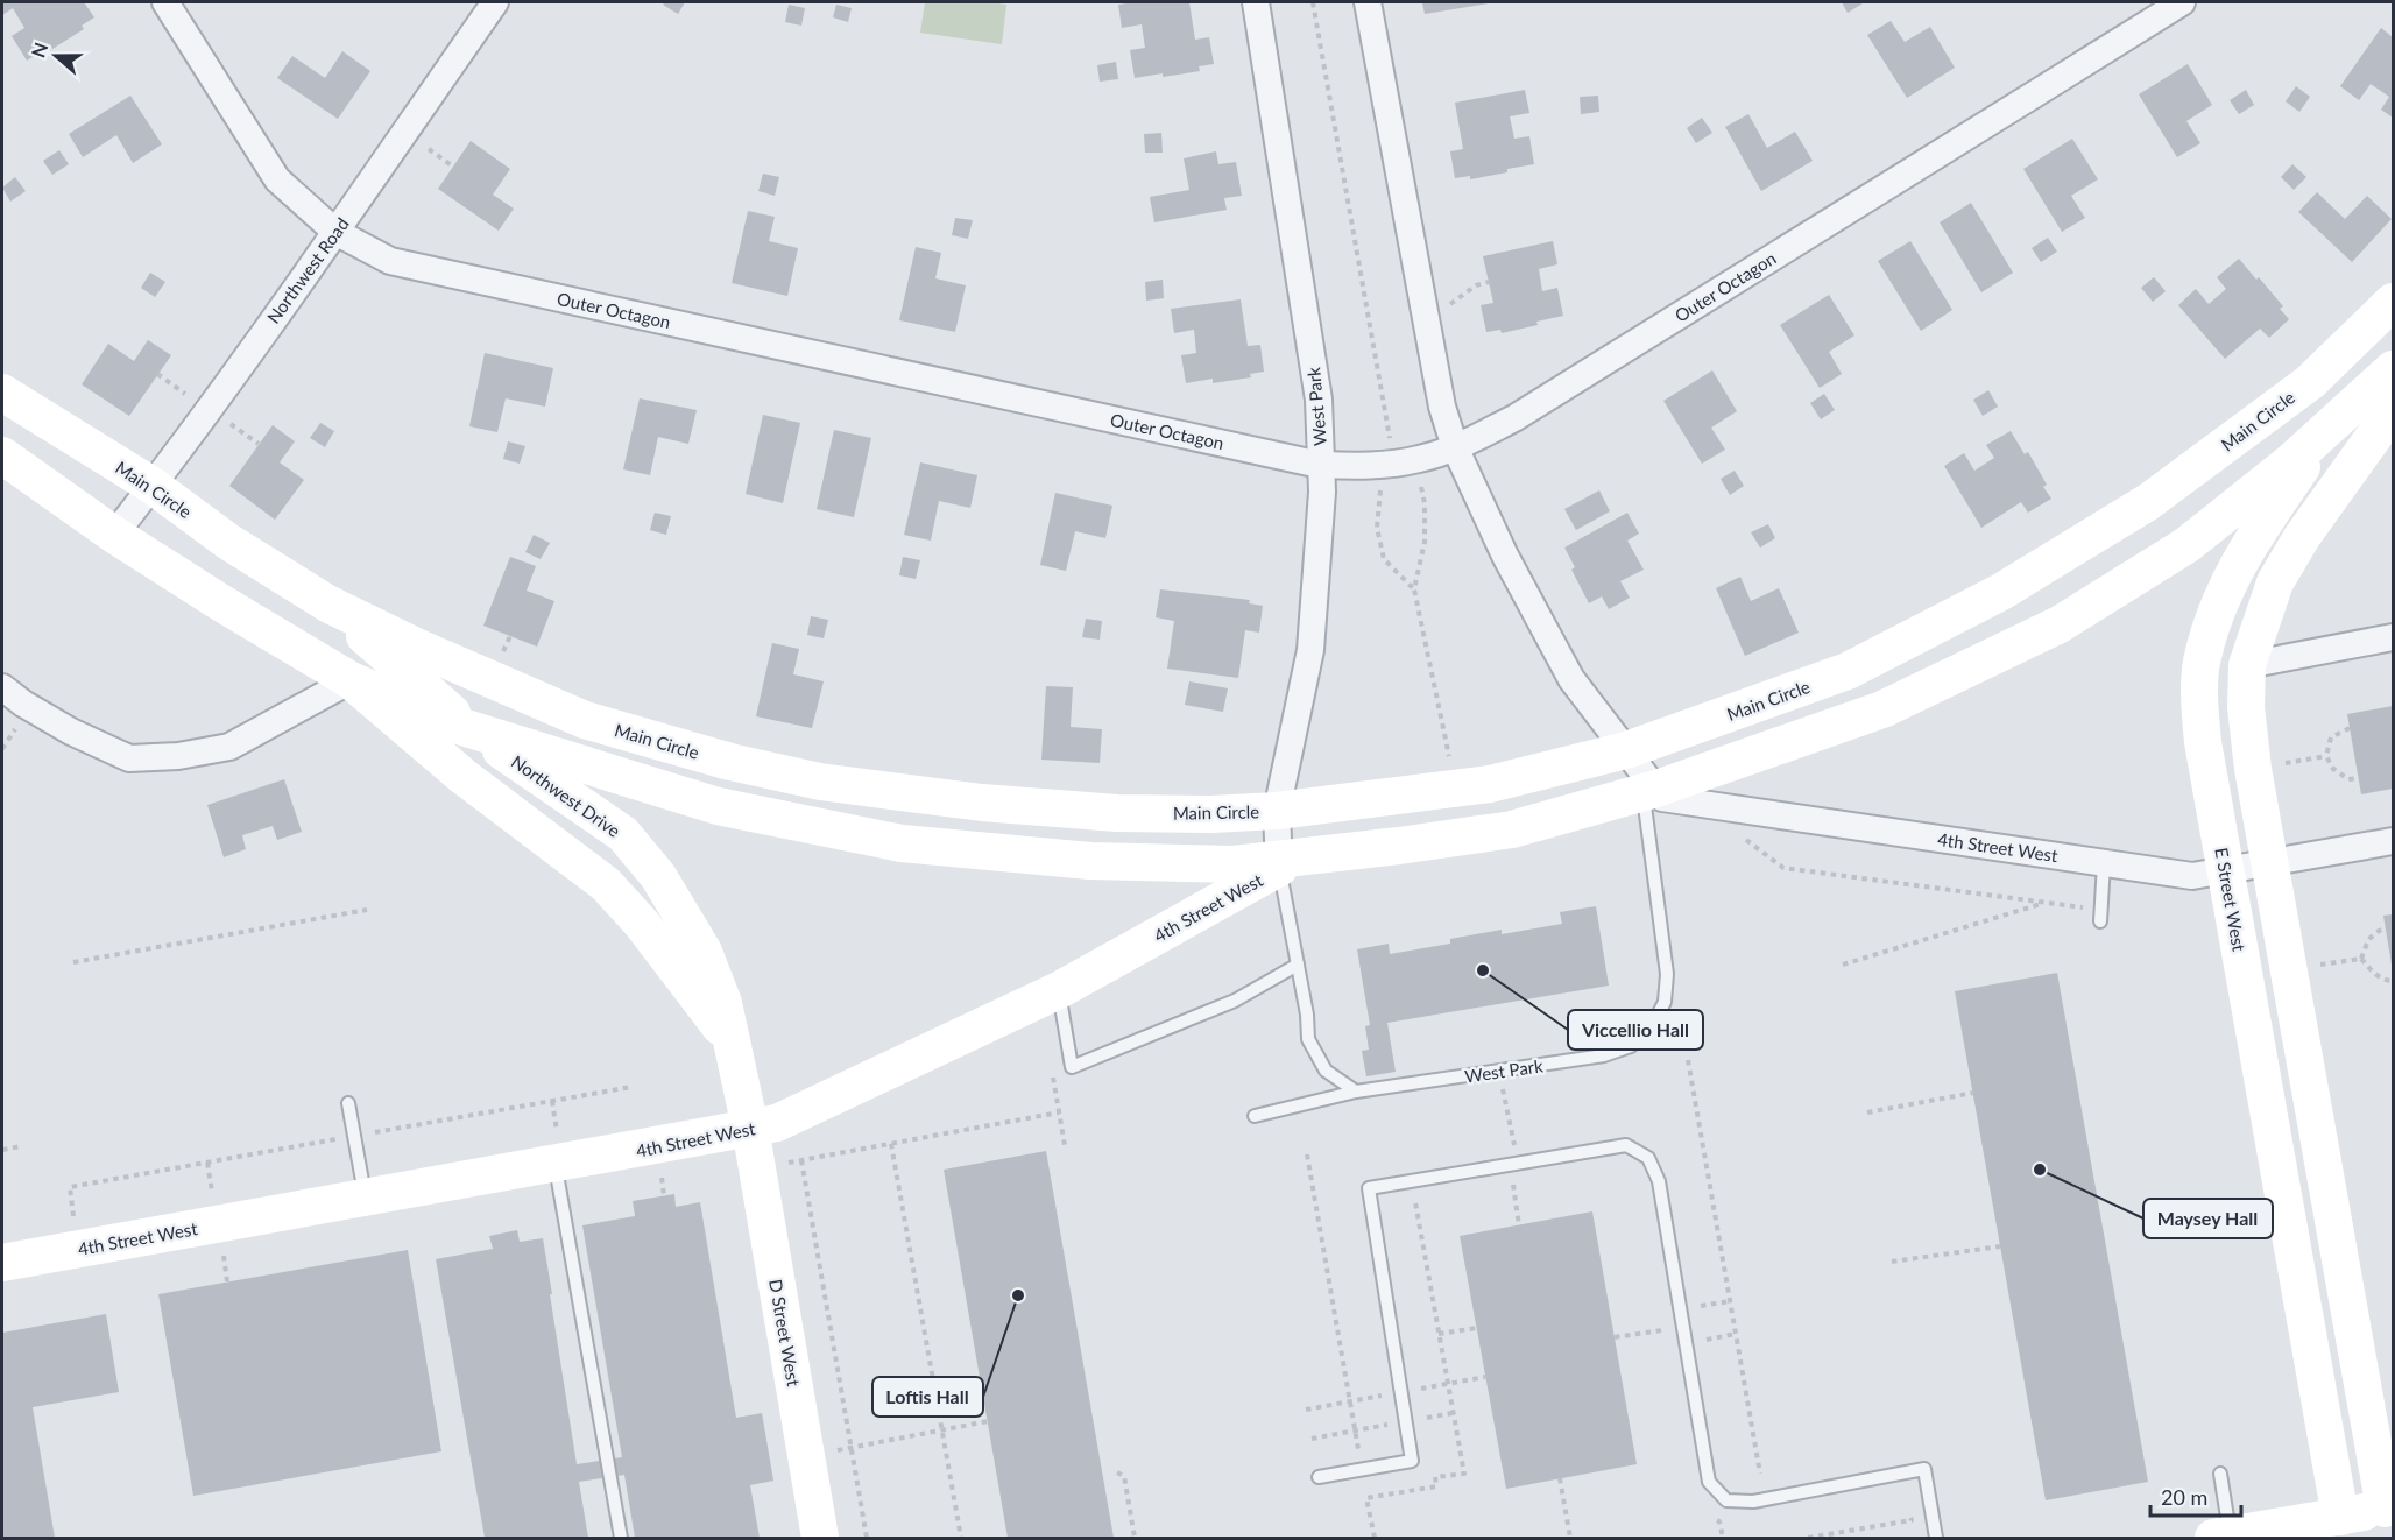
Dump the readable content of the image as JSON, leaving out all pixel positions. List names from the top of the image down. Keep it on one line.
{"streets":{"street":["Northwest Road","Outer Octagon","West Park","Main Circle","Northwest Drive","4th Street West","E Street West","D Street West"]},"crossings":[["Northwest Road","Outer Octagon"],["Northwest Road","Main Circle"],["Northwest Road","Northwest Drive"],["Outer Octagon","West Park"],["West Park","Main Circle"],["West Park","4th Street West"],["Main Circle","Northwest Drive"],["Main Circle","4th Street West"],["Northwest Drive","4th Street West"],["Northwest Drive","D Street West"],["4th Street West","E Street West"],["4th Street West","D Street West"]],"places":["Viccellio Hall","Maysey Hall","Loftis Hall"],"scale_bar":"20 m","north":"left"}
